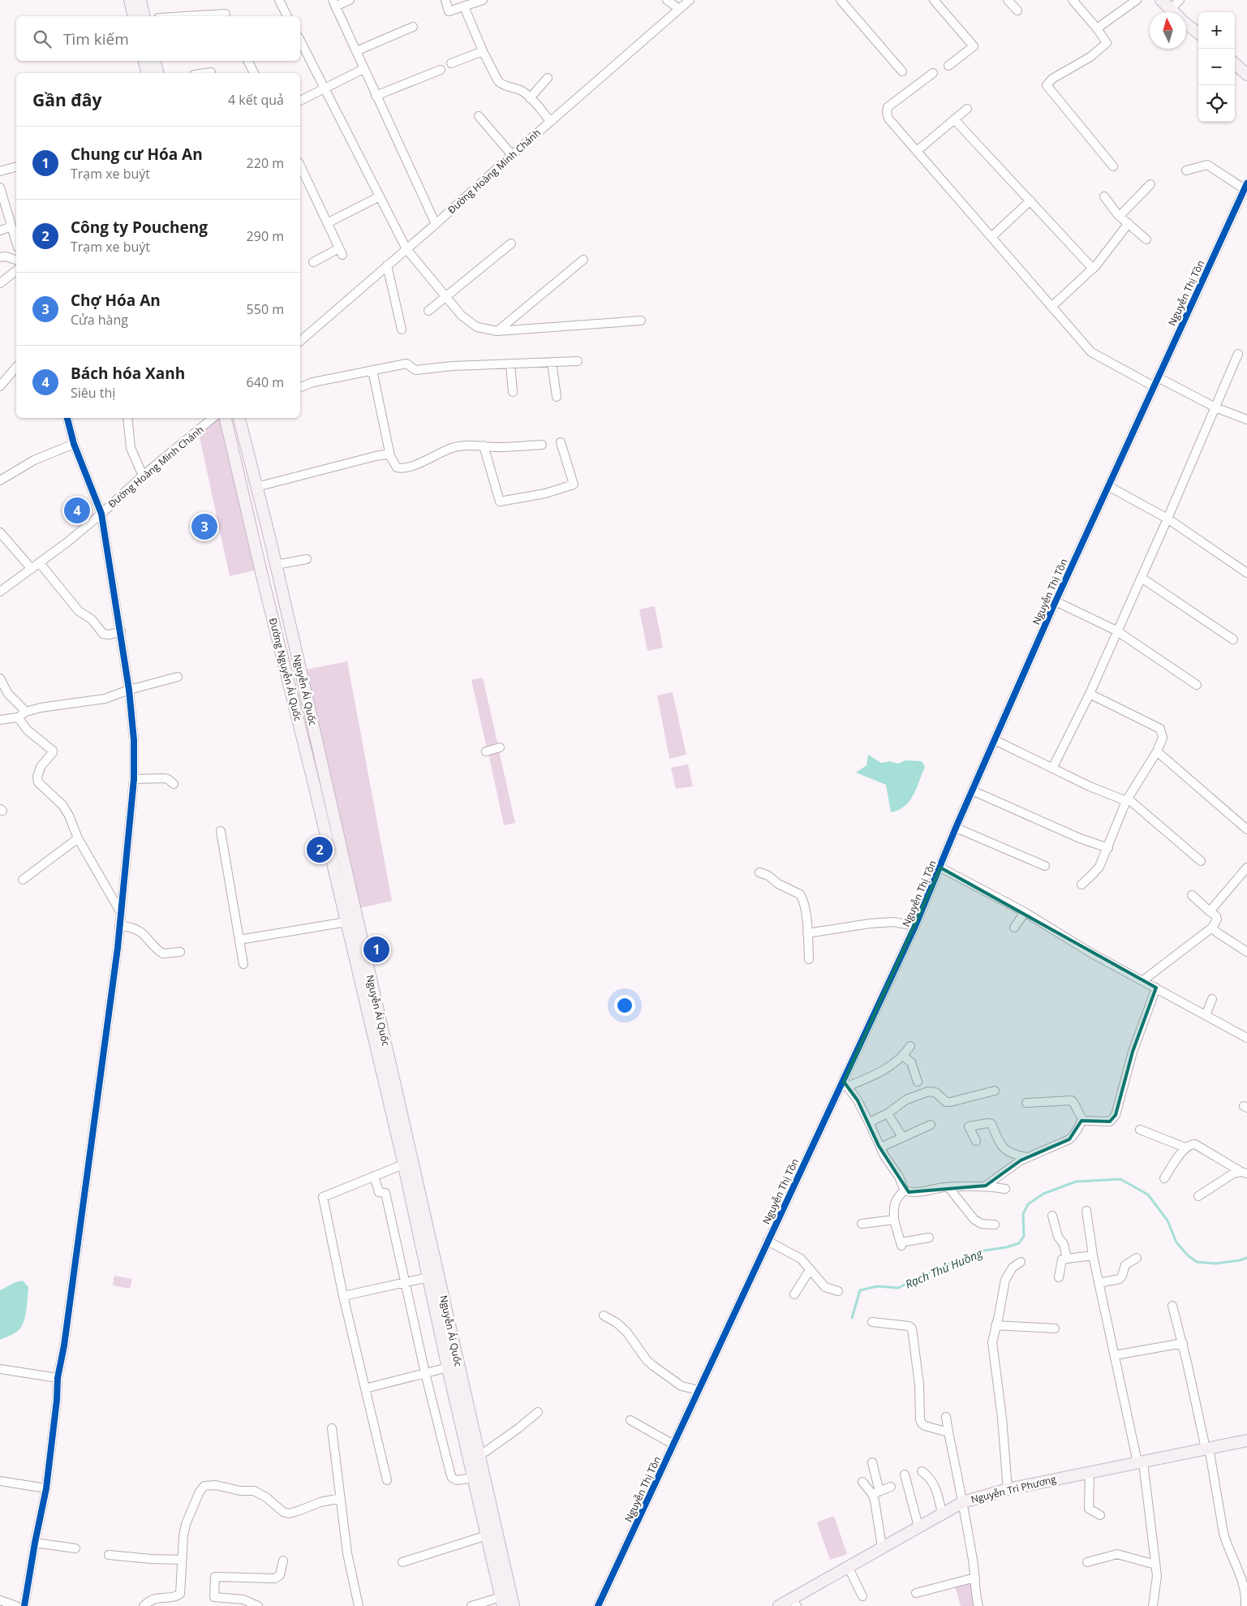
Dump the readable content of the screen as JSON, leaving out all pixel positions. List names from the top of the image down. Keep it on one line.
{"streets":{"main road":["Đường Nguyễn Ái Quốc","Nguyễn Ái Quốc","Nguyễn Tri Phương"],"street":["Đường Hoàng Minh Chánh","Nguyễn Thị Tồn"]},"crossings":[["Đường Nguyễn Ái Quốc","Nguyễn Ái Quốc"]],"water":["Rạch Thủ Huồng"],"north":"top","page":{"map_buttons":["+","−"],"search":"Tìm kiếm","heading":["Gần đây","4 kết quả"],"list":[{"mark":"1","name":"Chung cư Hóa An","note":"Trạm xe buýt","value":"220 m"},{"mark":"2","name":"Công ty Poucheng","note":"Trạm xe buýt","value":"290 m"},{"mark":"3","name":"Chợ Hóa An","note":"Cửa hàng","value":"550 m"},{"mark":"4","name":"Bách hóa Xanh","note":"Siêu thị","value":"640 m"}],"pins":["4","3","2","1"]}}
